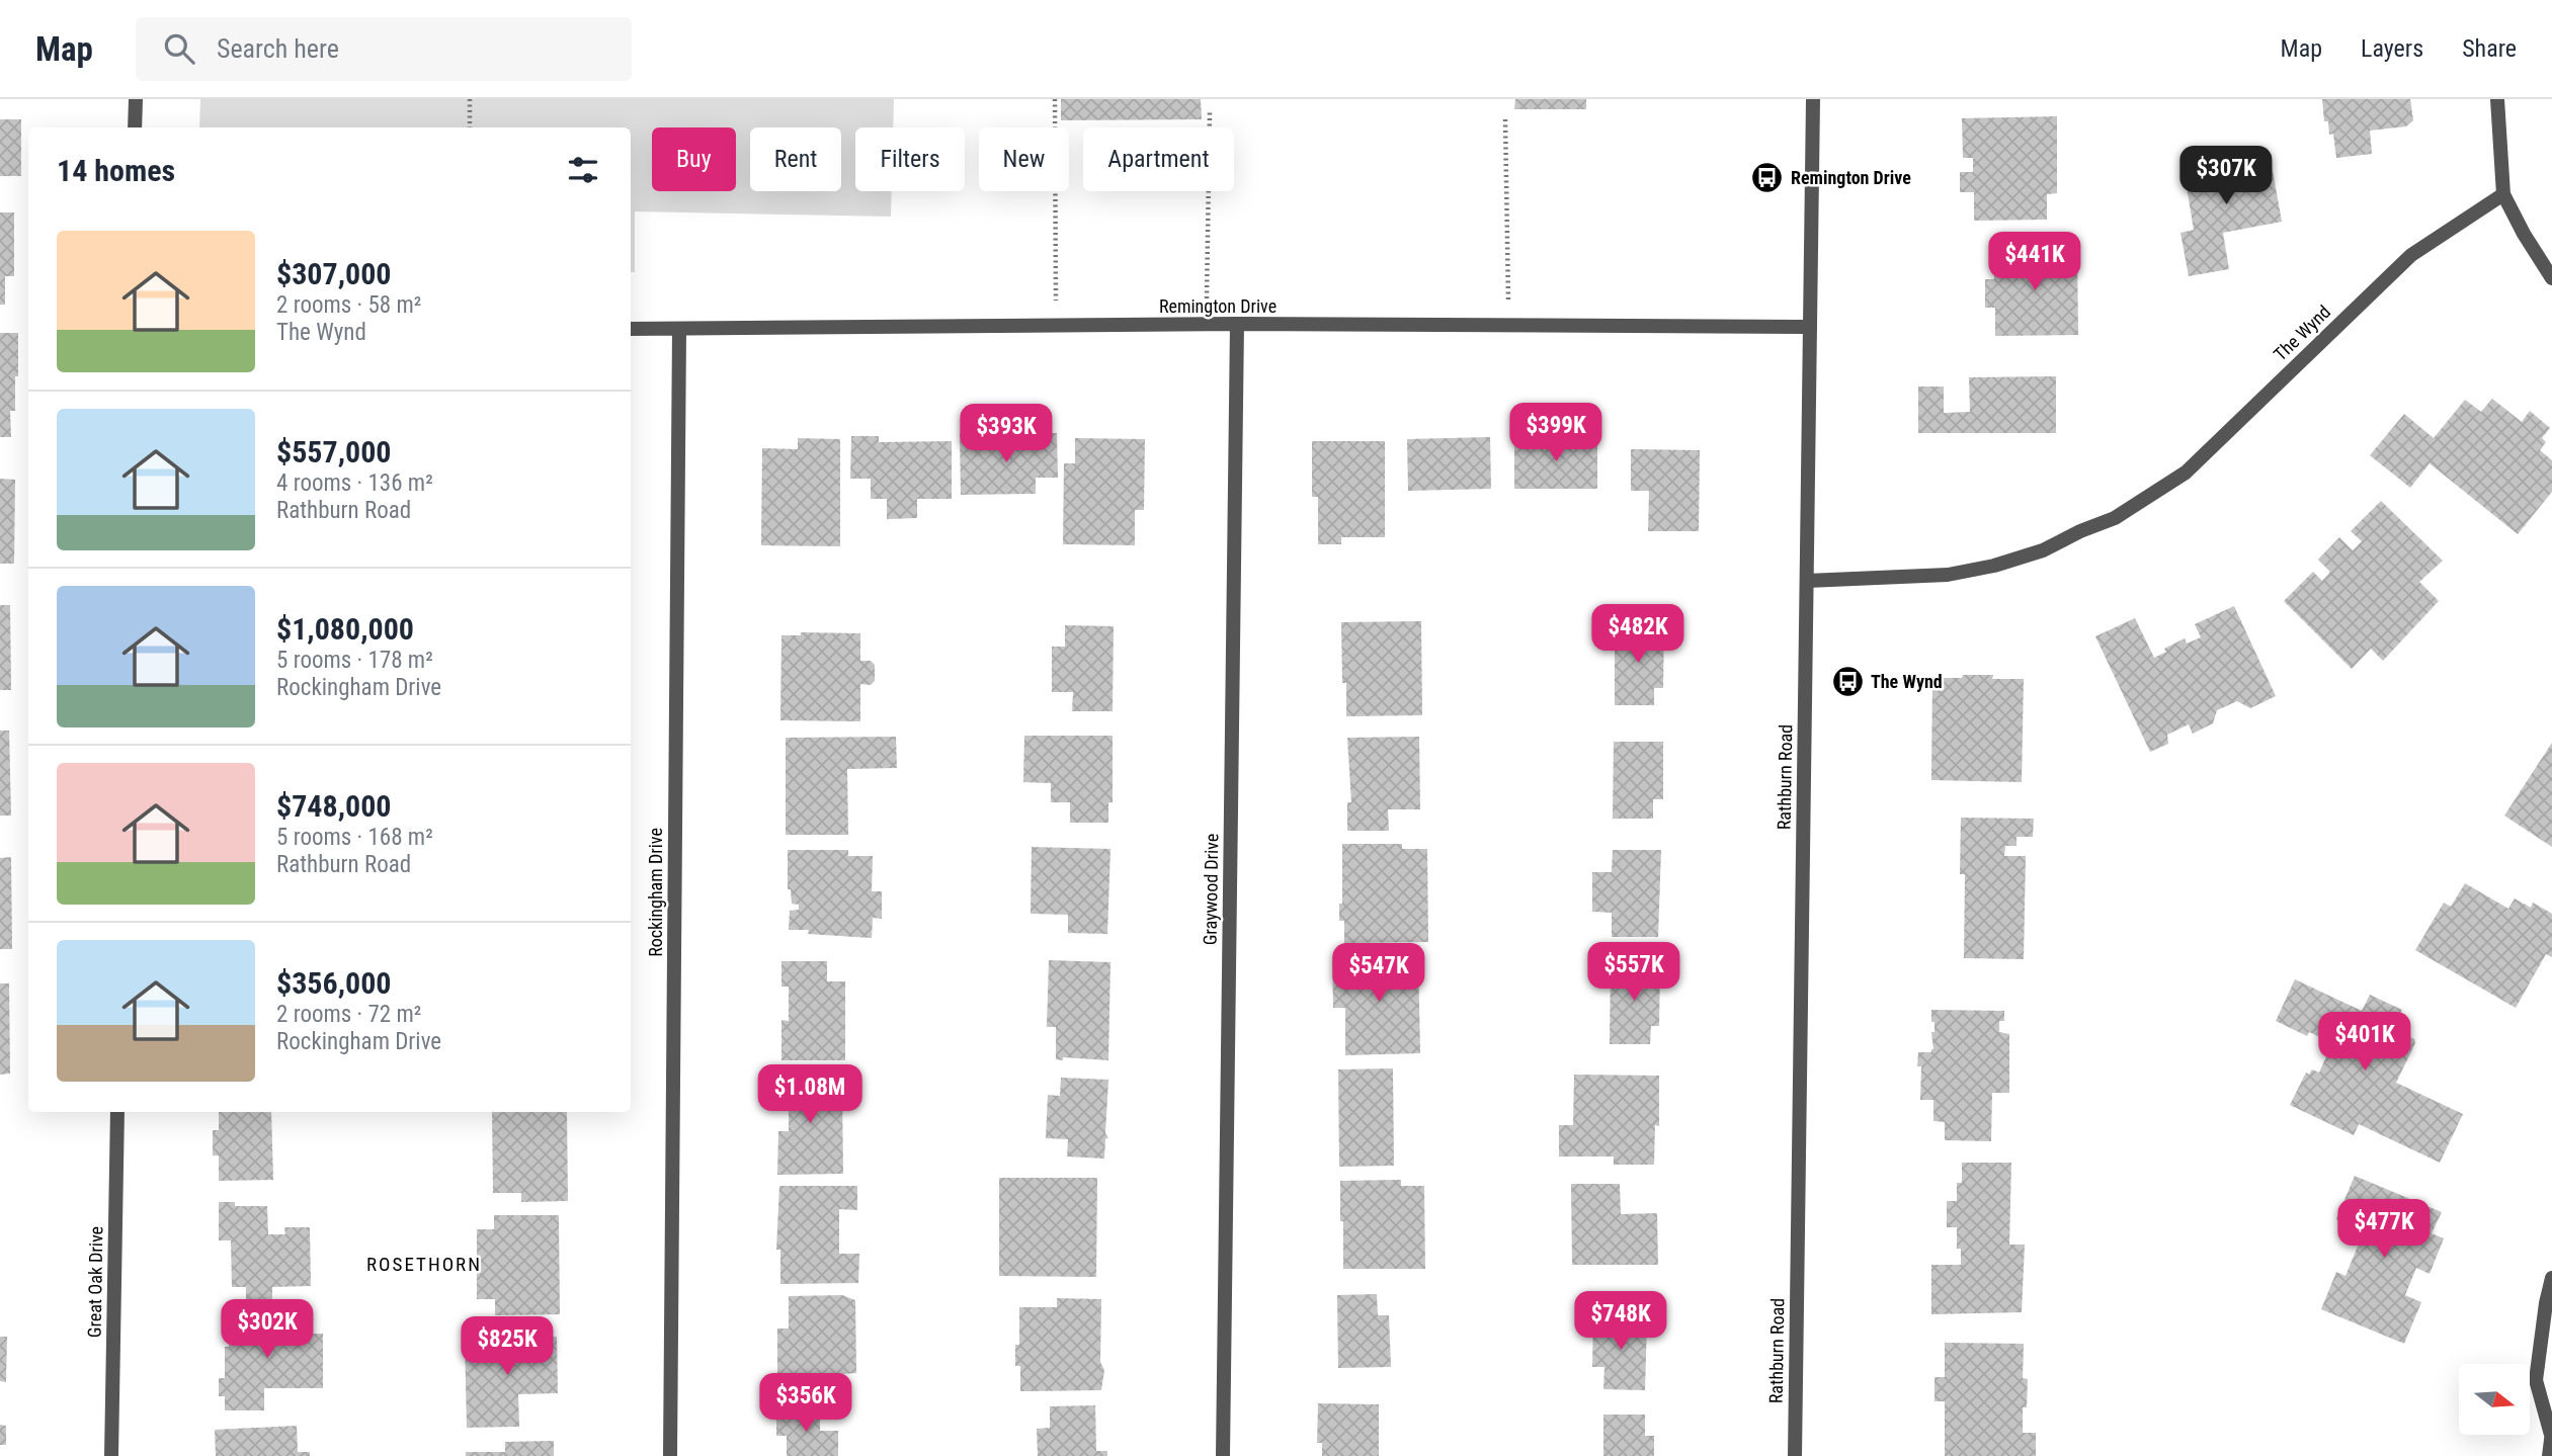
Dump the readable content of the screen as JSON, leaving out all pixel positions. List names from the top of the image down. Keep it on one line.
{"streets":{"street":["Remington Drive","The Wynd","Rathburn Road","Graywood Drive","Rockingham Drive","Great Oak Drive"]},"crossings":[["Remington Drive","Rathburn Road"],["Remington Drive","Graywood Drive"],["Remington Drive","Rockingham Drive"],["The Wynd","Rathburn Road"]],"districts":["ROSETHORN"],"places":{"bus stop":["Remington Drive","The Wynd"]},"north":"right","page":{"header":"Map","search":"Search here","nav":["Map","Layers","Share"],"chip":["Buy","Rent","Filters","New","Apartment"],"heading":"14 homes","price":["$307K","$441K","$399K","$393K","$482K","$557K","$547K","$401K","$1.08M","$477K","$748K","$302K","$825K","$356K"],"list":[{"name":"$307,000","note":"2 rooms · 58 m² · The Wynd"},{"name":"$557,000","note":"4 rooms · 136 m² · Rathburn Road"},{"name":"$1,080,000","note":"5 rooms · 178 m² · Rockingham Drive"},{"name":"$748,000","note":"5 rooms · 168 m² · Rathburn Road"},{"name":"$356,000","note":"2 rooms · 72 m² · Rockingham Drive"}]}}
